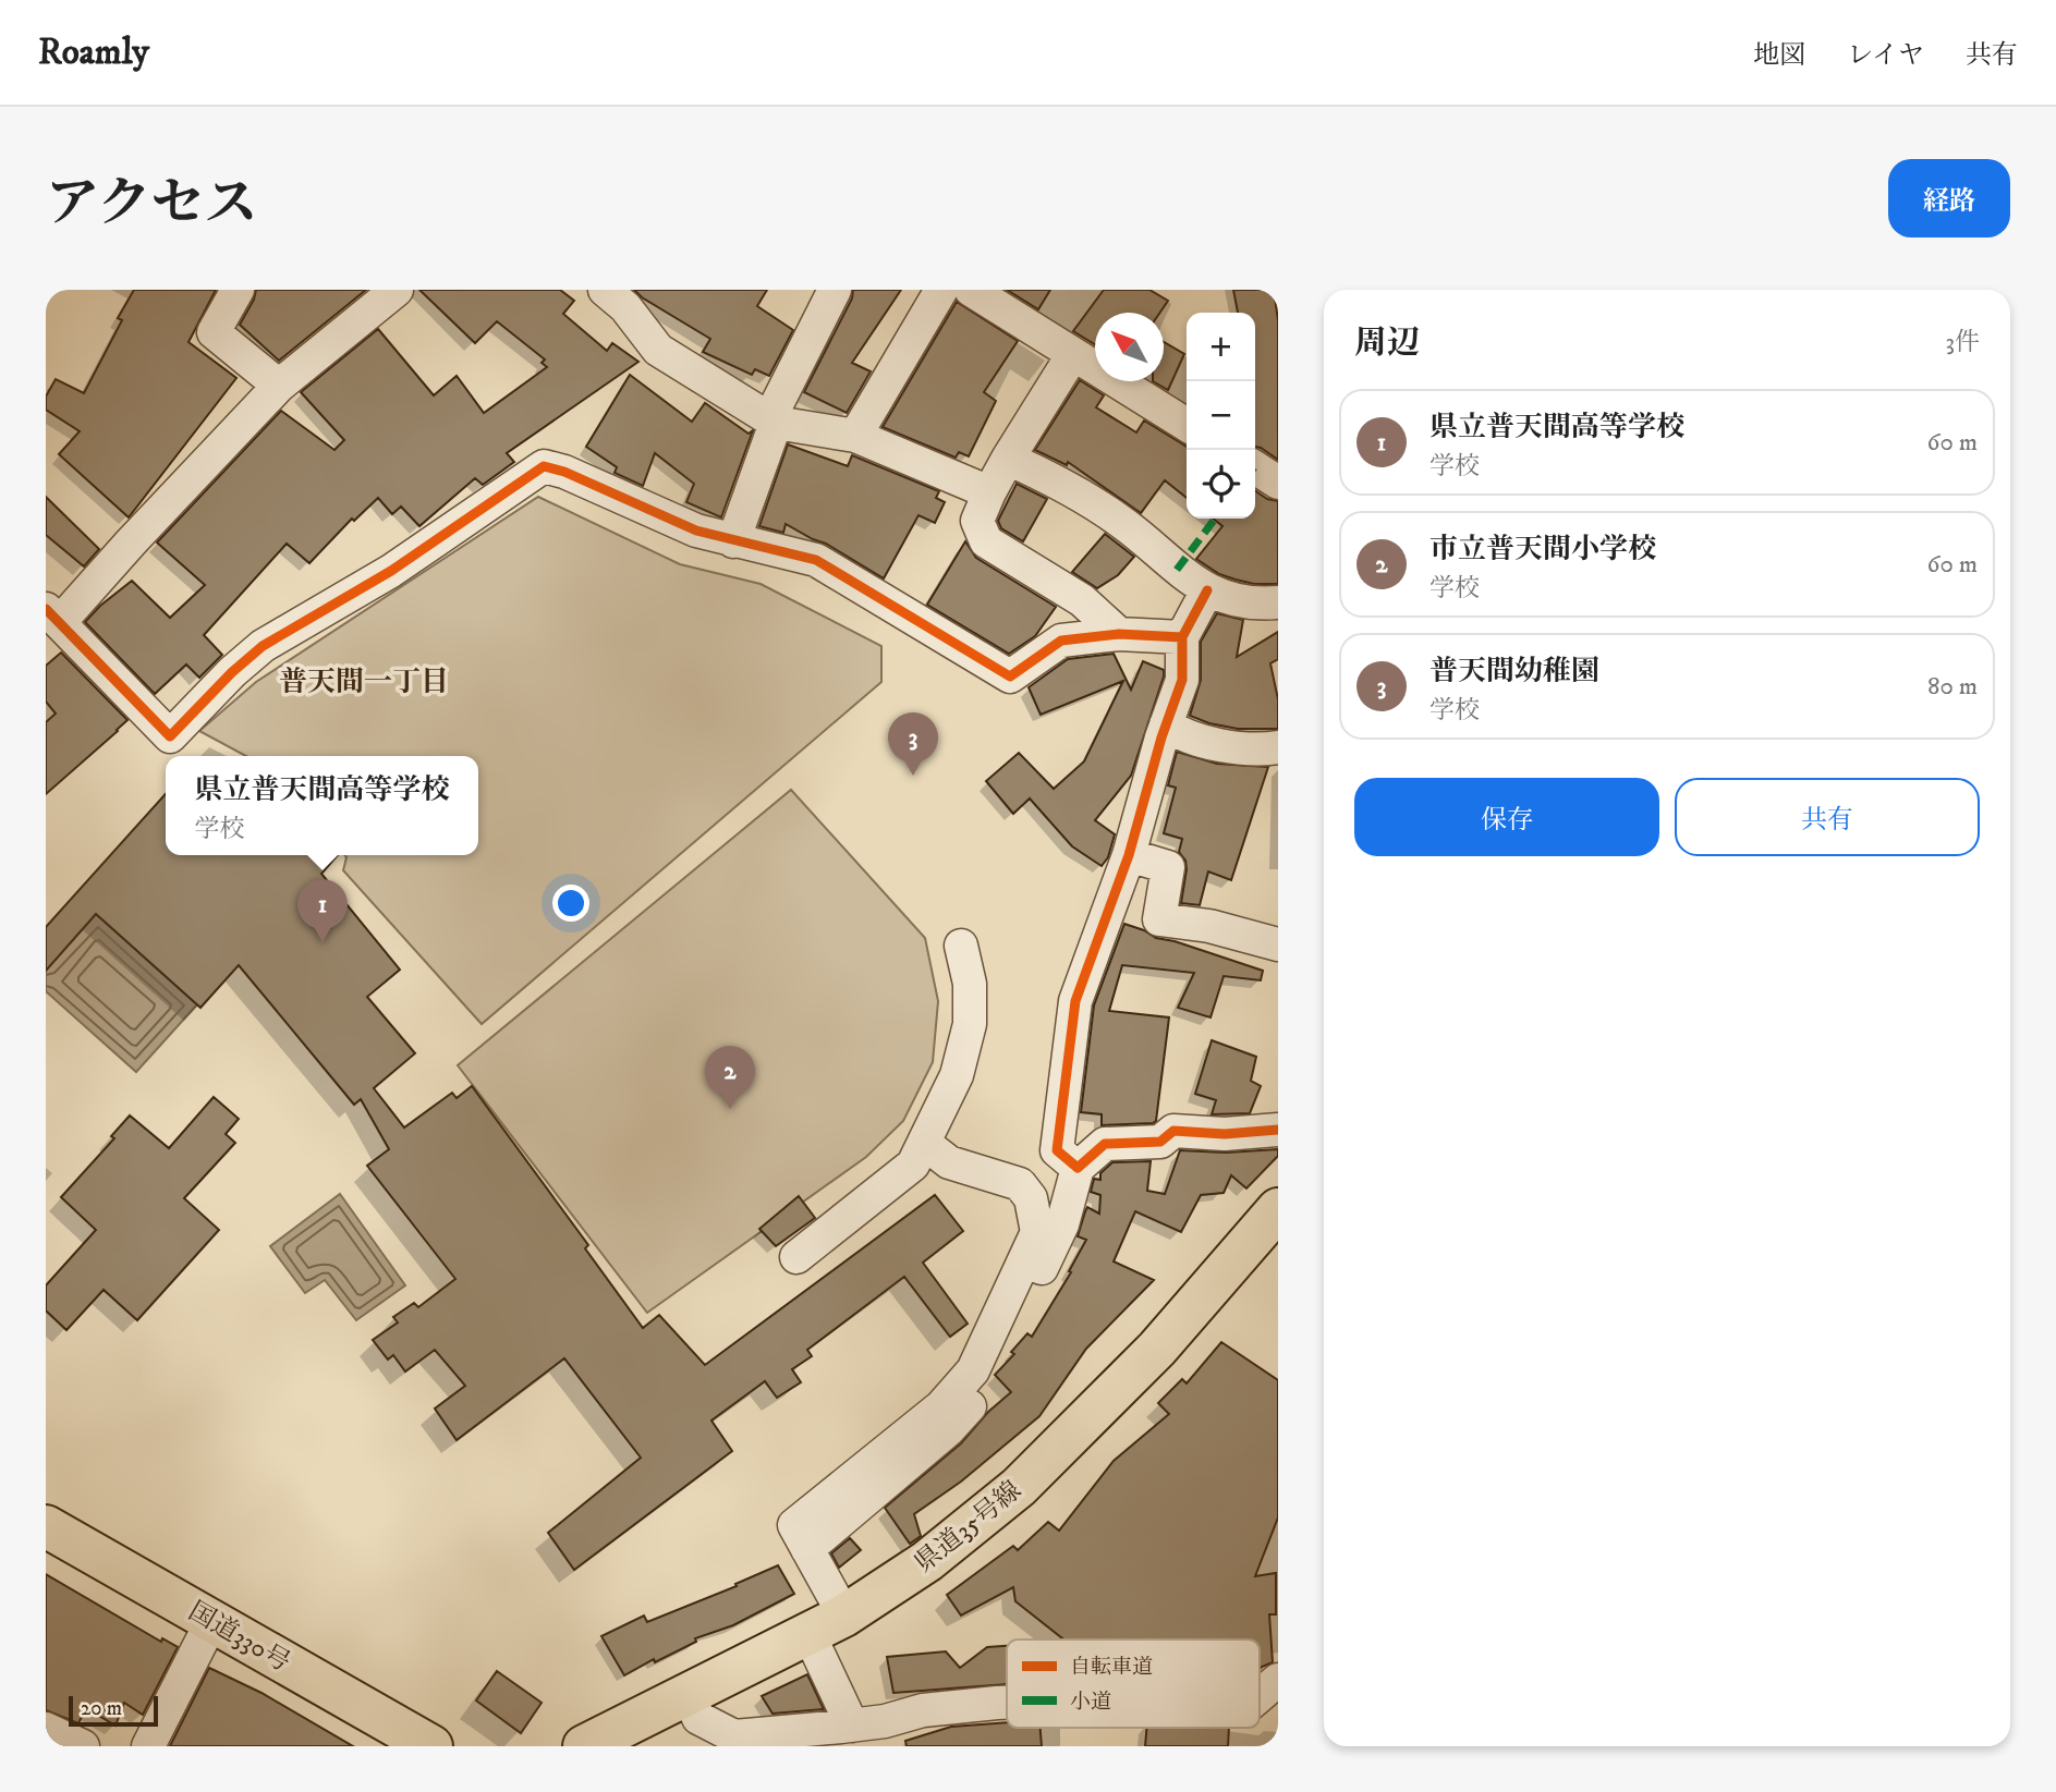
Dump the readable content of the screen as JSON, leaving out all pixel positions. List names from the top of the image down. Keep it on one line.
{"streets":{"main road":["県道35号線","国道330号"]},"districts":["普天間一丁目"],"legend":["自転車道","小道"],"scale_bar":"20 m","north":"top left","page":{"header":"Roamly","nav":["地図","レイヤ","共有"],"title":"アクセス","buttons":["経路",["保存","共有"]],"heading":["周辺","3件"],"map_buttons":["+","−"],"list":[{"mark":"1","name":"県立普天間高等学校","note":"学校","value":"60 m"},{"mark":"2","name":"市立普天間小学校","note":"学校","value":"60 m"},{"mark":"3","name":"普天間幼稚園","note":"学校","value":"80 m"}],"pins":["3","1","2"],"popup":["県立普天間高等学校","学校"],"scale":"20 m"}}
